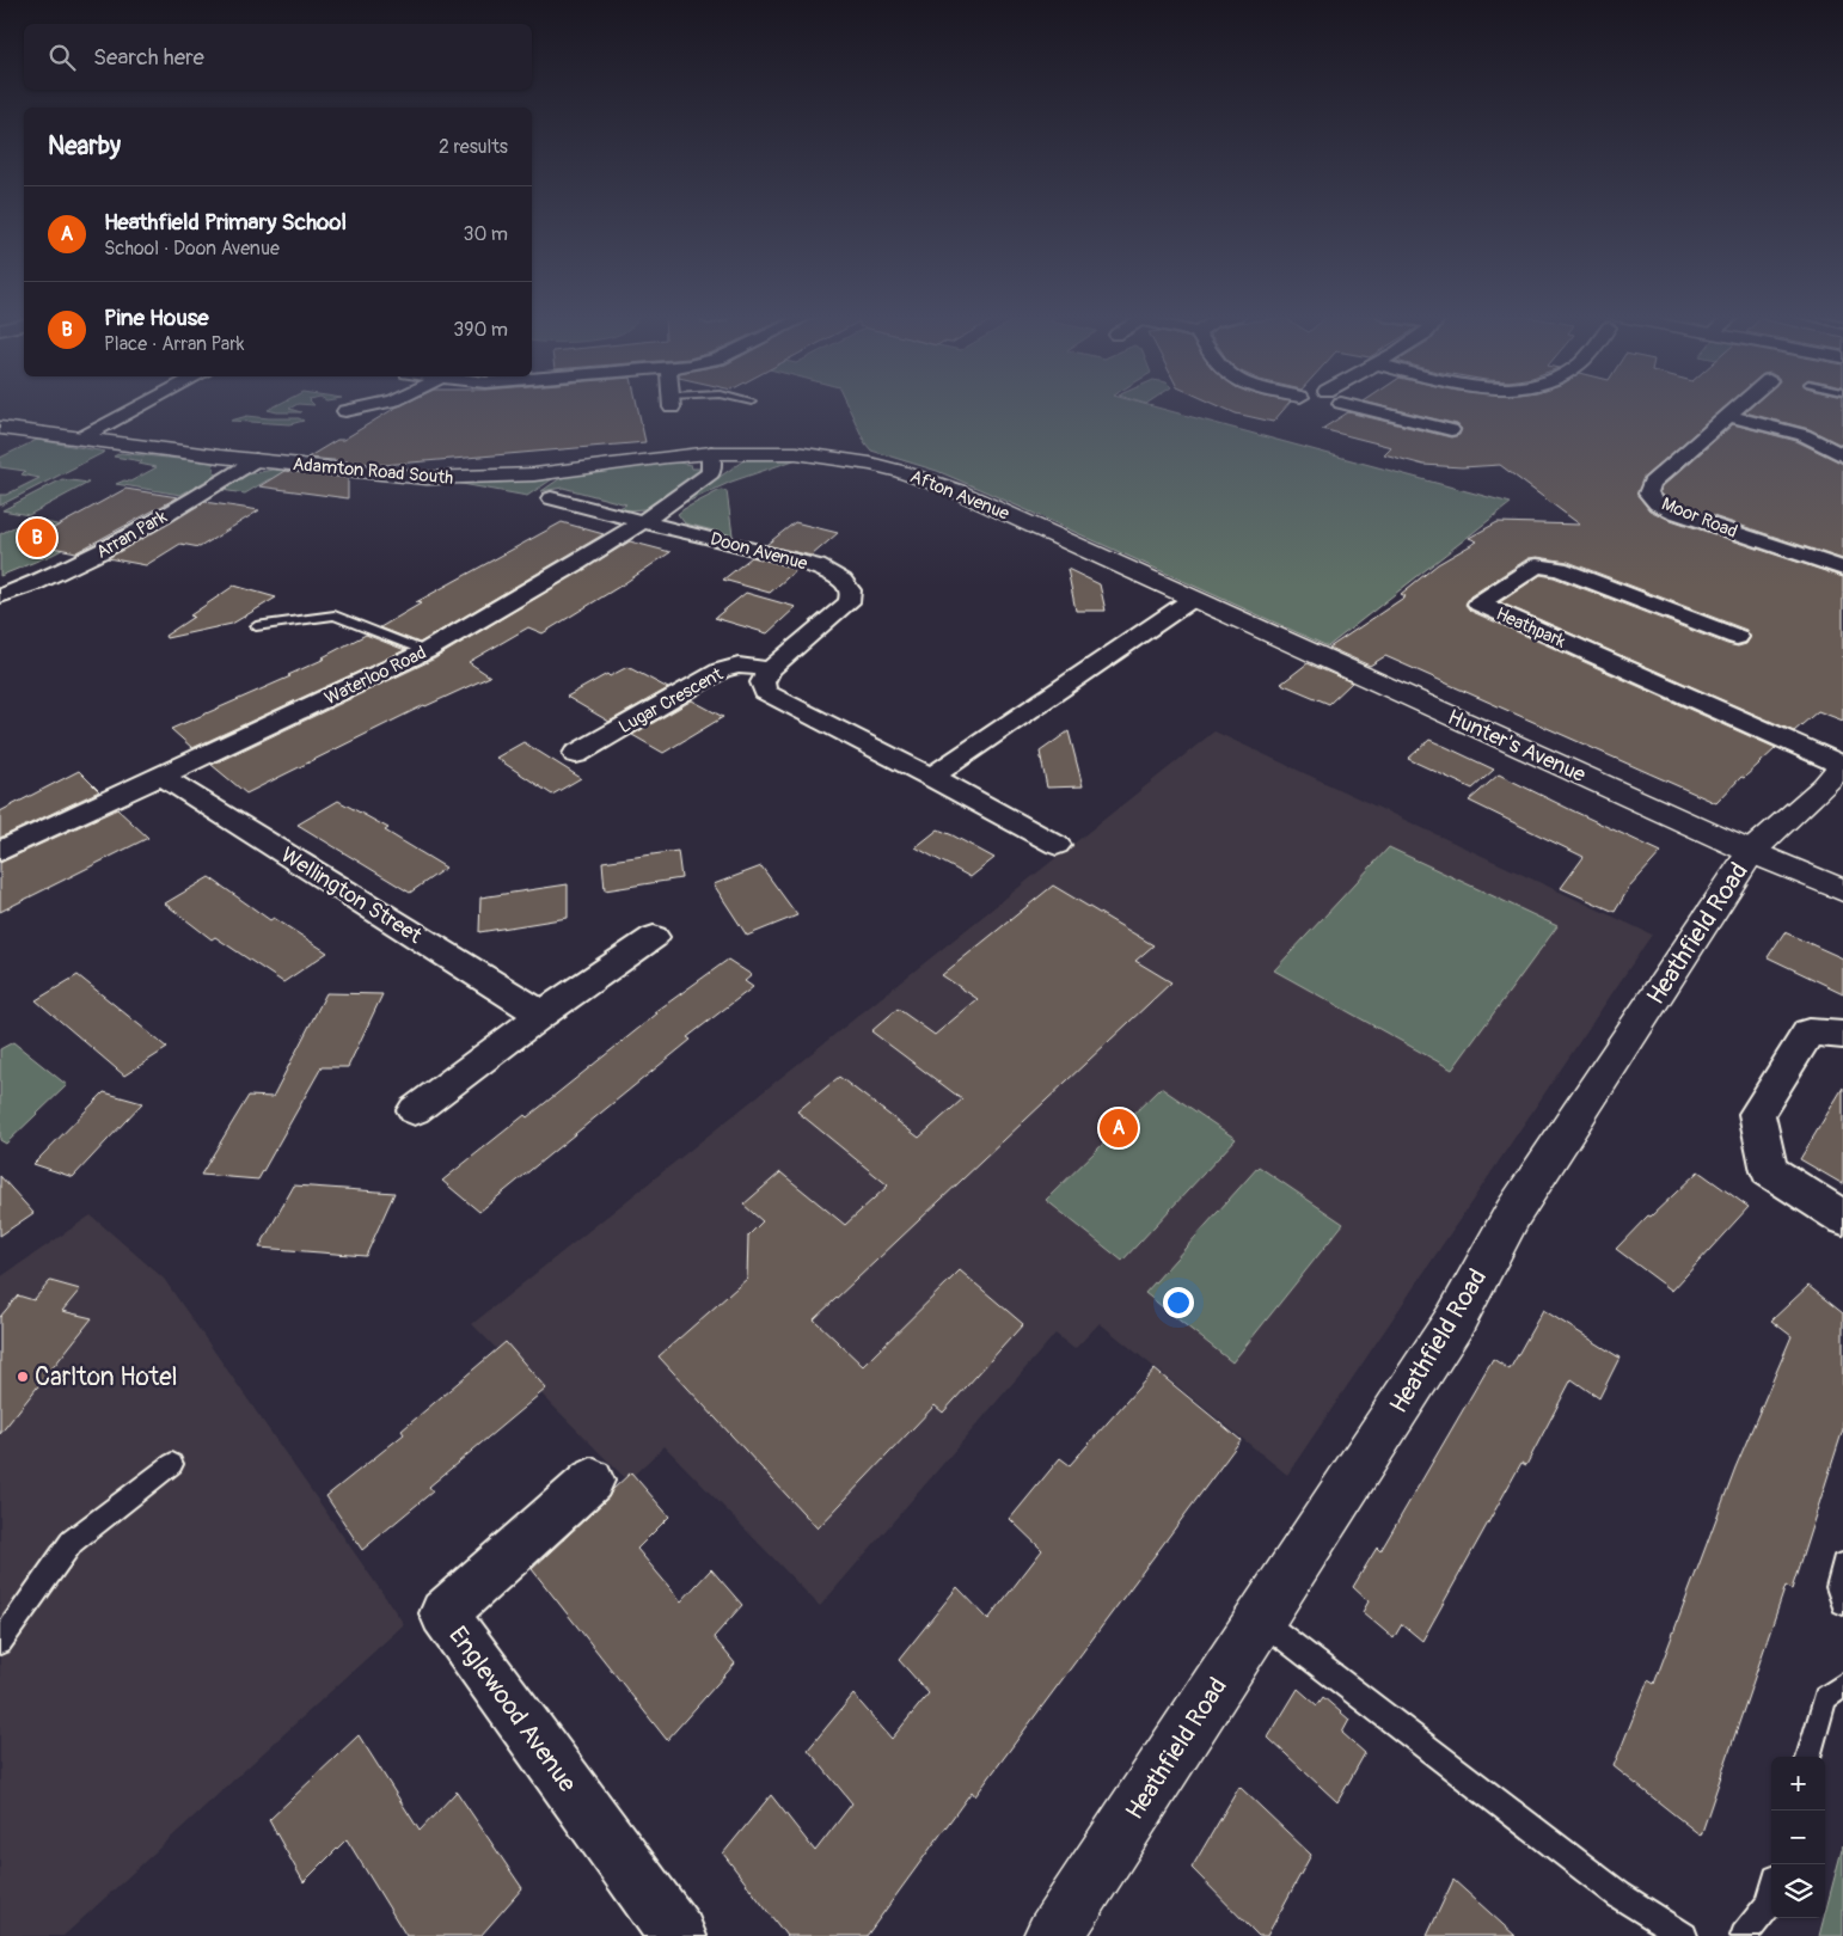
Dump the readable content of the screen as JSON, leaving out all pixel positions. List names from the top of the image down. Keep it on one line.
{"streets":{"street":["Adamton Road South","Afton Avenue","Moor Road","Arran Park","Doon Avenue","Heathpark","Waterloo Road","Lugar Crescent","Hunter's Avenue","Wellington Street","Heathfield Road","Englewood Avenue"]},"crossings":[["Adamton Road South","Afton Avenue"],["Adamton Road South","Arran Park"],["Adamton Road South","Waterloo Road"],["Afton Avenue","Waterloo Road"],["Afton Avenue","Hunter's Avenue"],["Doon Avenue","Waterloo Road"],["Doon Avenue","Lugar Crescent"],["Heathpark","Heathfield Road"],["Waterloo Road","Wellington Street"],["Hunter's Avenue","Heathfield Road"]],"places":["Carlton Hotel"],"page":{"search":"Search here","heading":["Nearby","2 results"],"list":[{"mark":"A","name":"Heathfield Primary School","note":"School · Doon Avenue","value":"30 m"},{"mark":"B","name":"Pine House","note":"Place · Arran Park","value":"390 m"}],"pins":["B","A"],"map_buttons":["+","−"]}}
